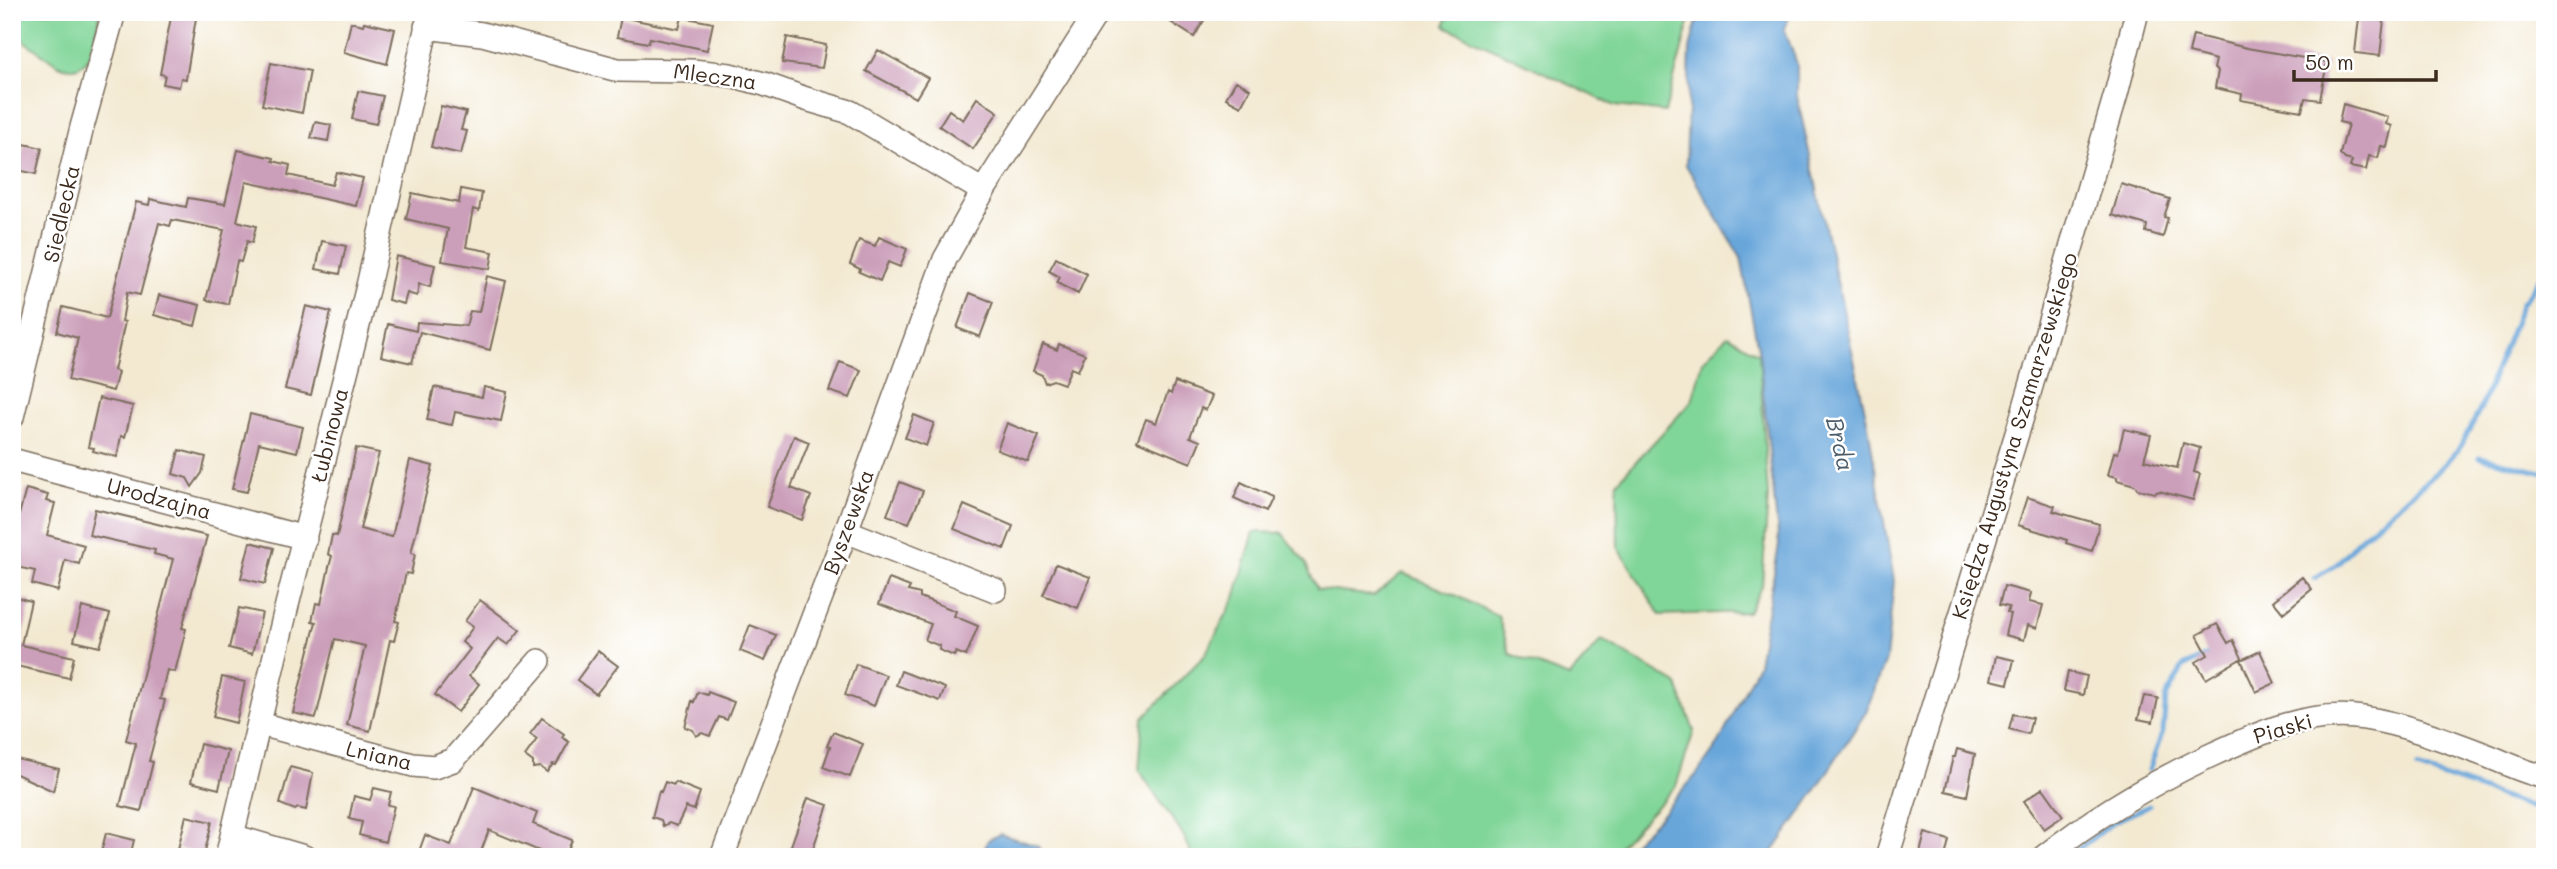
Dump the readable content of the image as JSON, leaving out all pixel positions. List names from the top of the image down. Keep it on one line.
{"streets":{"street":["Mleczna","Siedlecka","Łubinowa","Księdza Augustyna Szamarzewskiego","Urodzajna","Byszewska","Piaski","Lniana"]},"crossings":[["Mleczna","Łubinowa"],["Mleczna","Byszewska"],["Łubinowa","Urodzajna"],["Łubinowa","Lniana"]],"water":["Brda"],"scale_bar":"50 m"}
